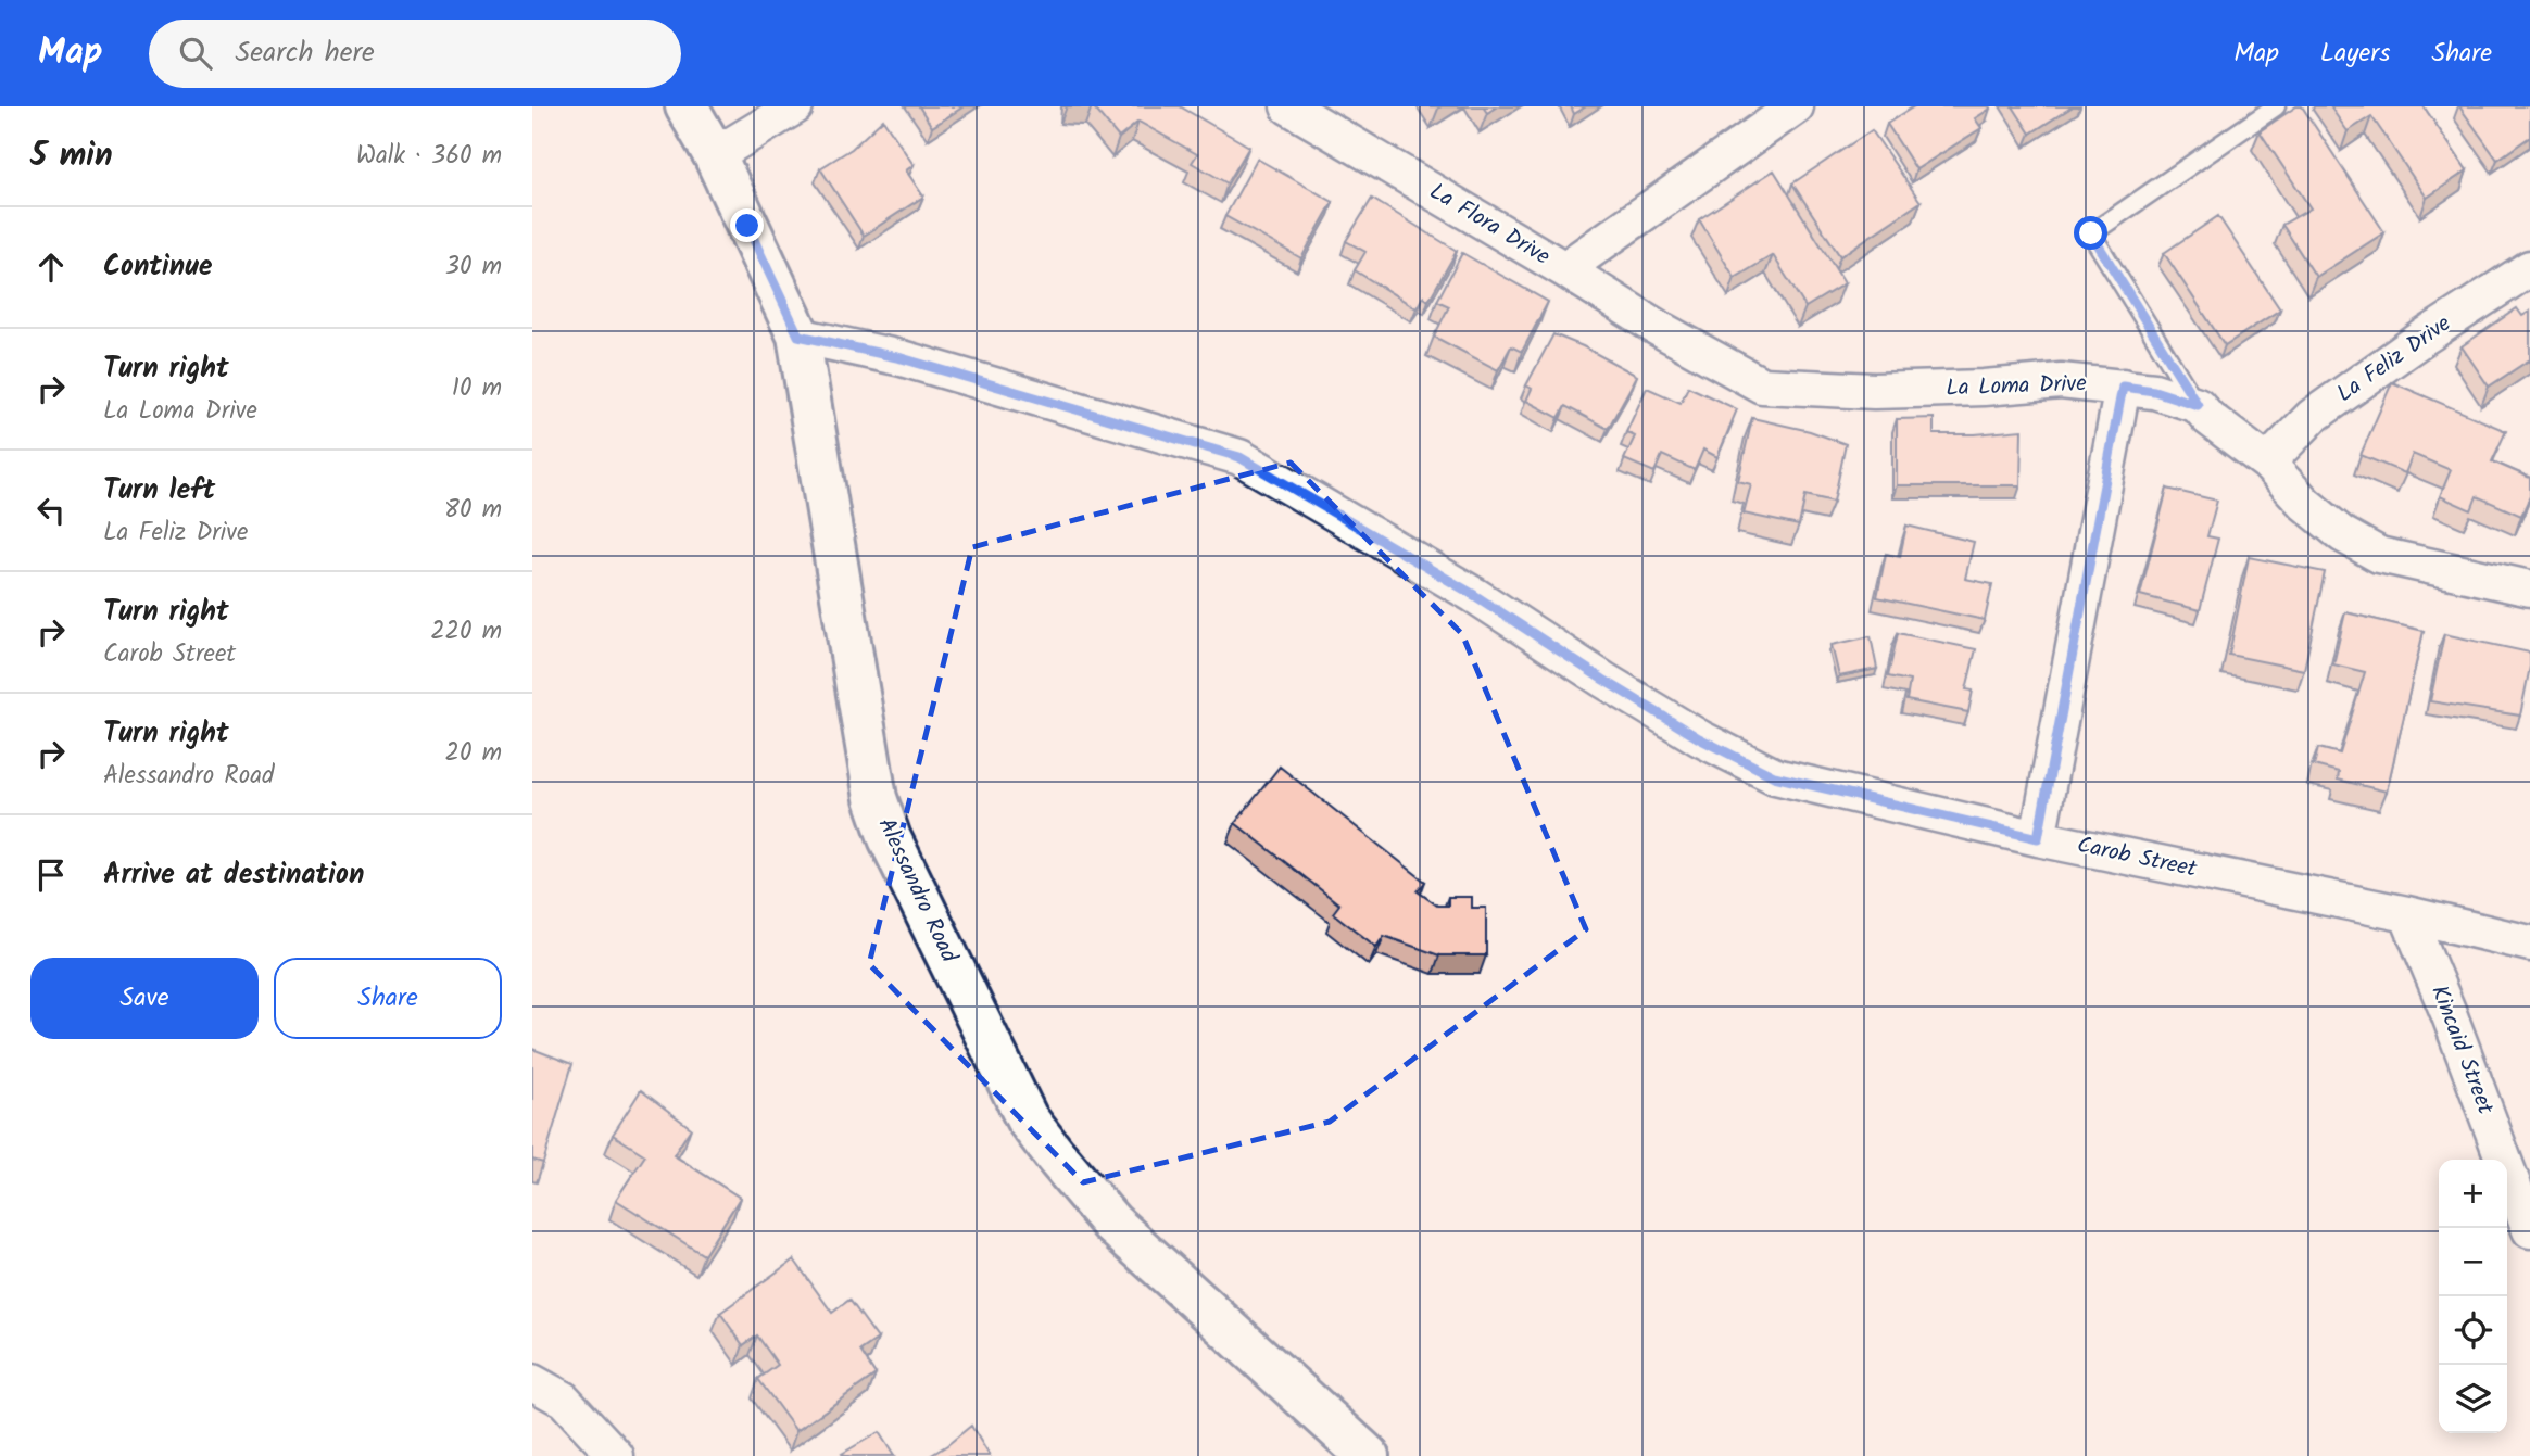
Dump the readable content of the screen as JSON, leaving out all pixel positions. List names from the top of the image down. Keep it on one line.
{"streets":{"street":["La Flora Drive","La Feliz Drive","La Loma Drive","Carob Street","Alessandro Road","Kincaid Street"]},"crossings":[["La Flora Drive","La Loma Drive"],["La Feliz Drive","La Loma Drive"],["Carob Street","Alessandro Road"],["Carob Street","Kincaid Street"]],"page":{"header":"Map","search":"Search here","nav":["Map","Layers","Share"],"heading":["5 min","Walk · 360 m"],"list":[["Continue","30 m"],["Turn right","La Loma Drive","10 m"],["Turn left","La Feliz Drive","80 m"],["Turn right","Carob Street","220 m"],["Turn right","Alessandro Road","20 m"],"Arrive at destination"],"buttons":["Save","Share"],"map_buttons":["+","−"]}}
